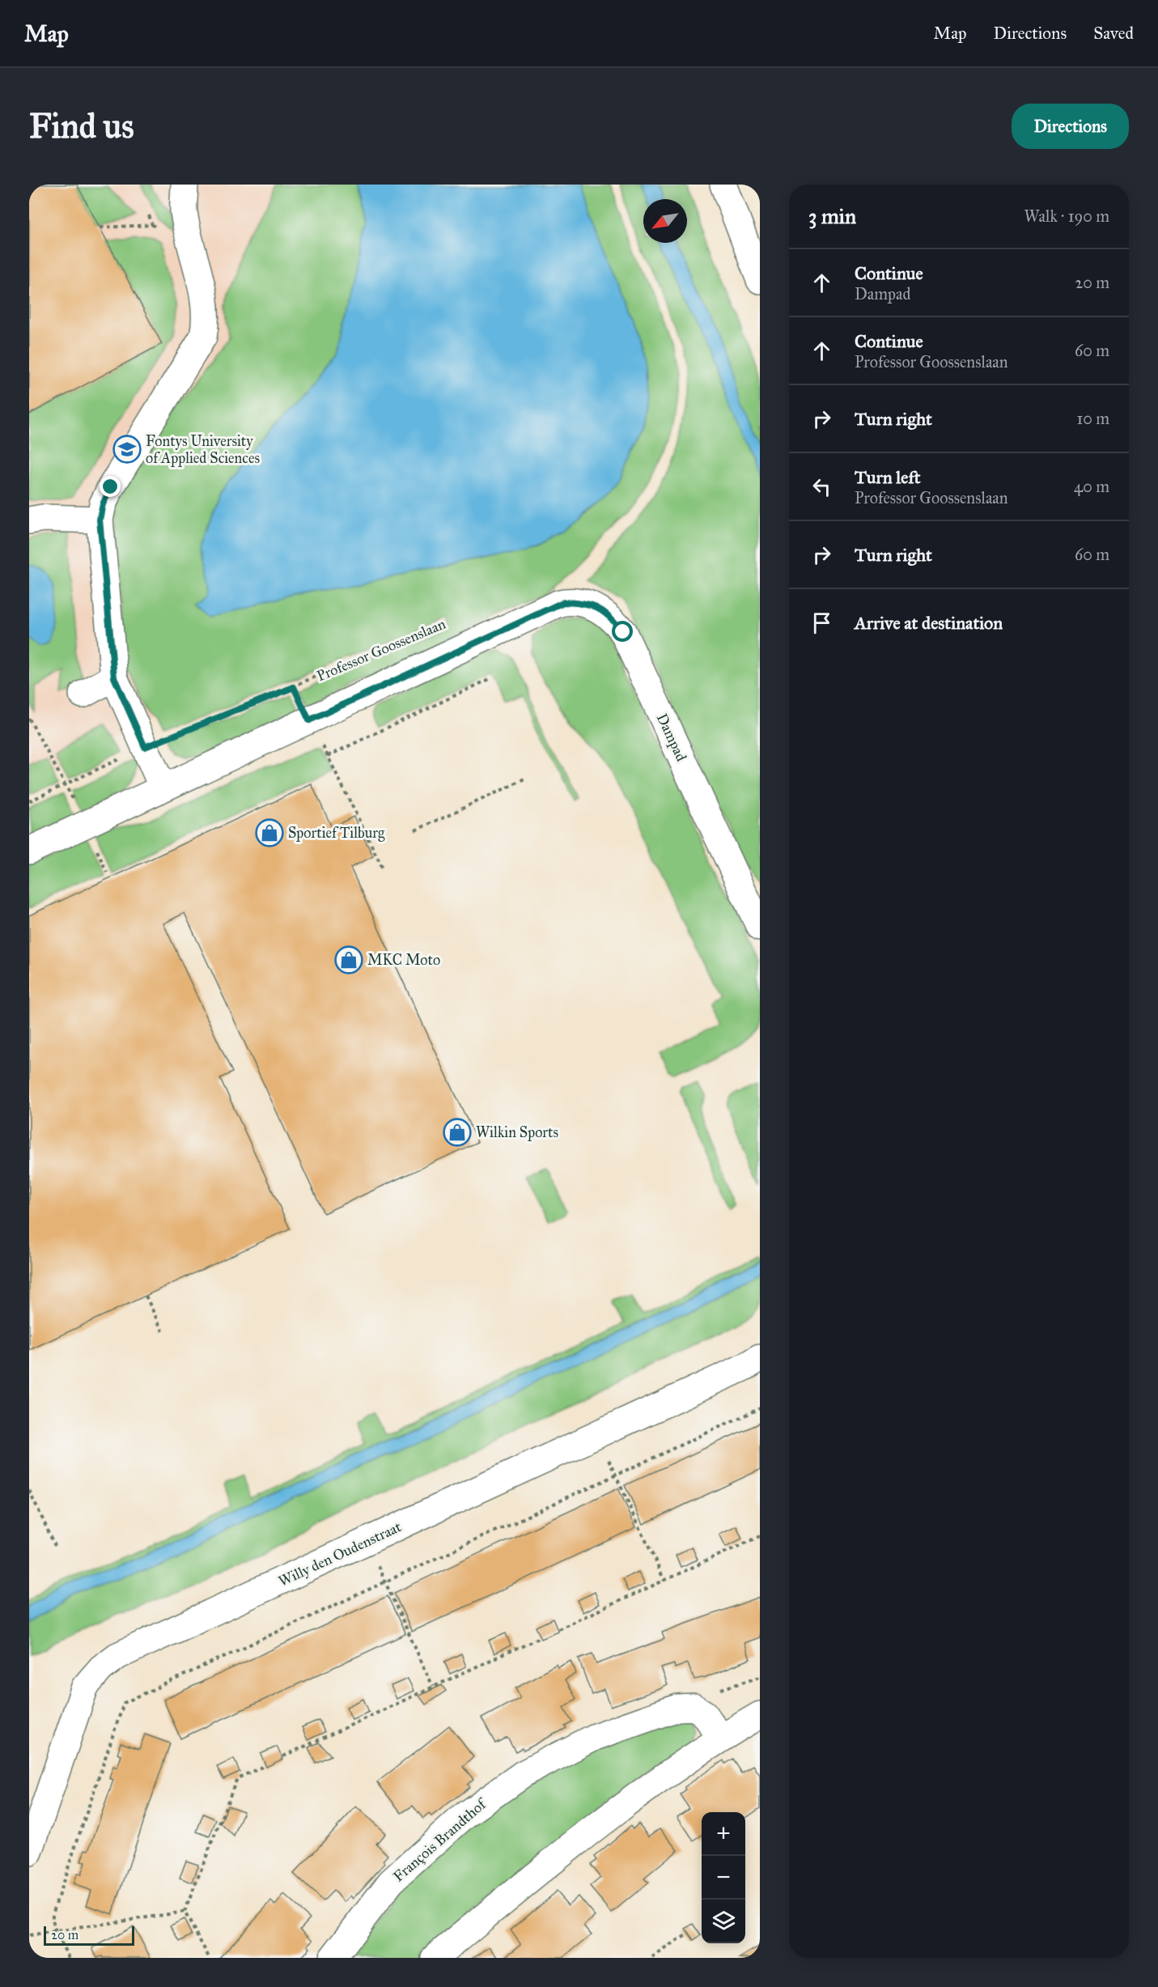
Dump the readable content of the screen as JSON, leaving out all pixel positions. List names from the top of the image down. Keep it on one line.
{"streets":{"main road":["Professor Goossenslaan","Dampad","Willy den Oudenstraat","François Brandthof"]},"crossings":[["Professor Goossenslaan","Dampad"]],"places":{"school or university":["Fontys University of Applied Sciences"],"shop":["Sportief Tilburg","MKC Moto","Wilkin Sports"]},"scale_bar":"20 m","north":"bottom left","page":{"header":"Map","nav":["Map","Directions","Saved"],"buttons":"Directions","title":"Find us","heading":["3 min","Walk · 190 m"],"list":[["Continue","Dampad","20 m"],["Continue","Professor Goossenslaan","60 m"],["Turn right","10 m"],["Turn left","Professor Goossenslaan","40 m"],["Turn right","60 m"],"Arrive at destination"],"map_buttons":["+","−"],"scale":"20 m"}}
